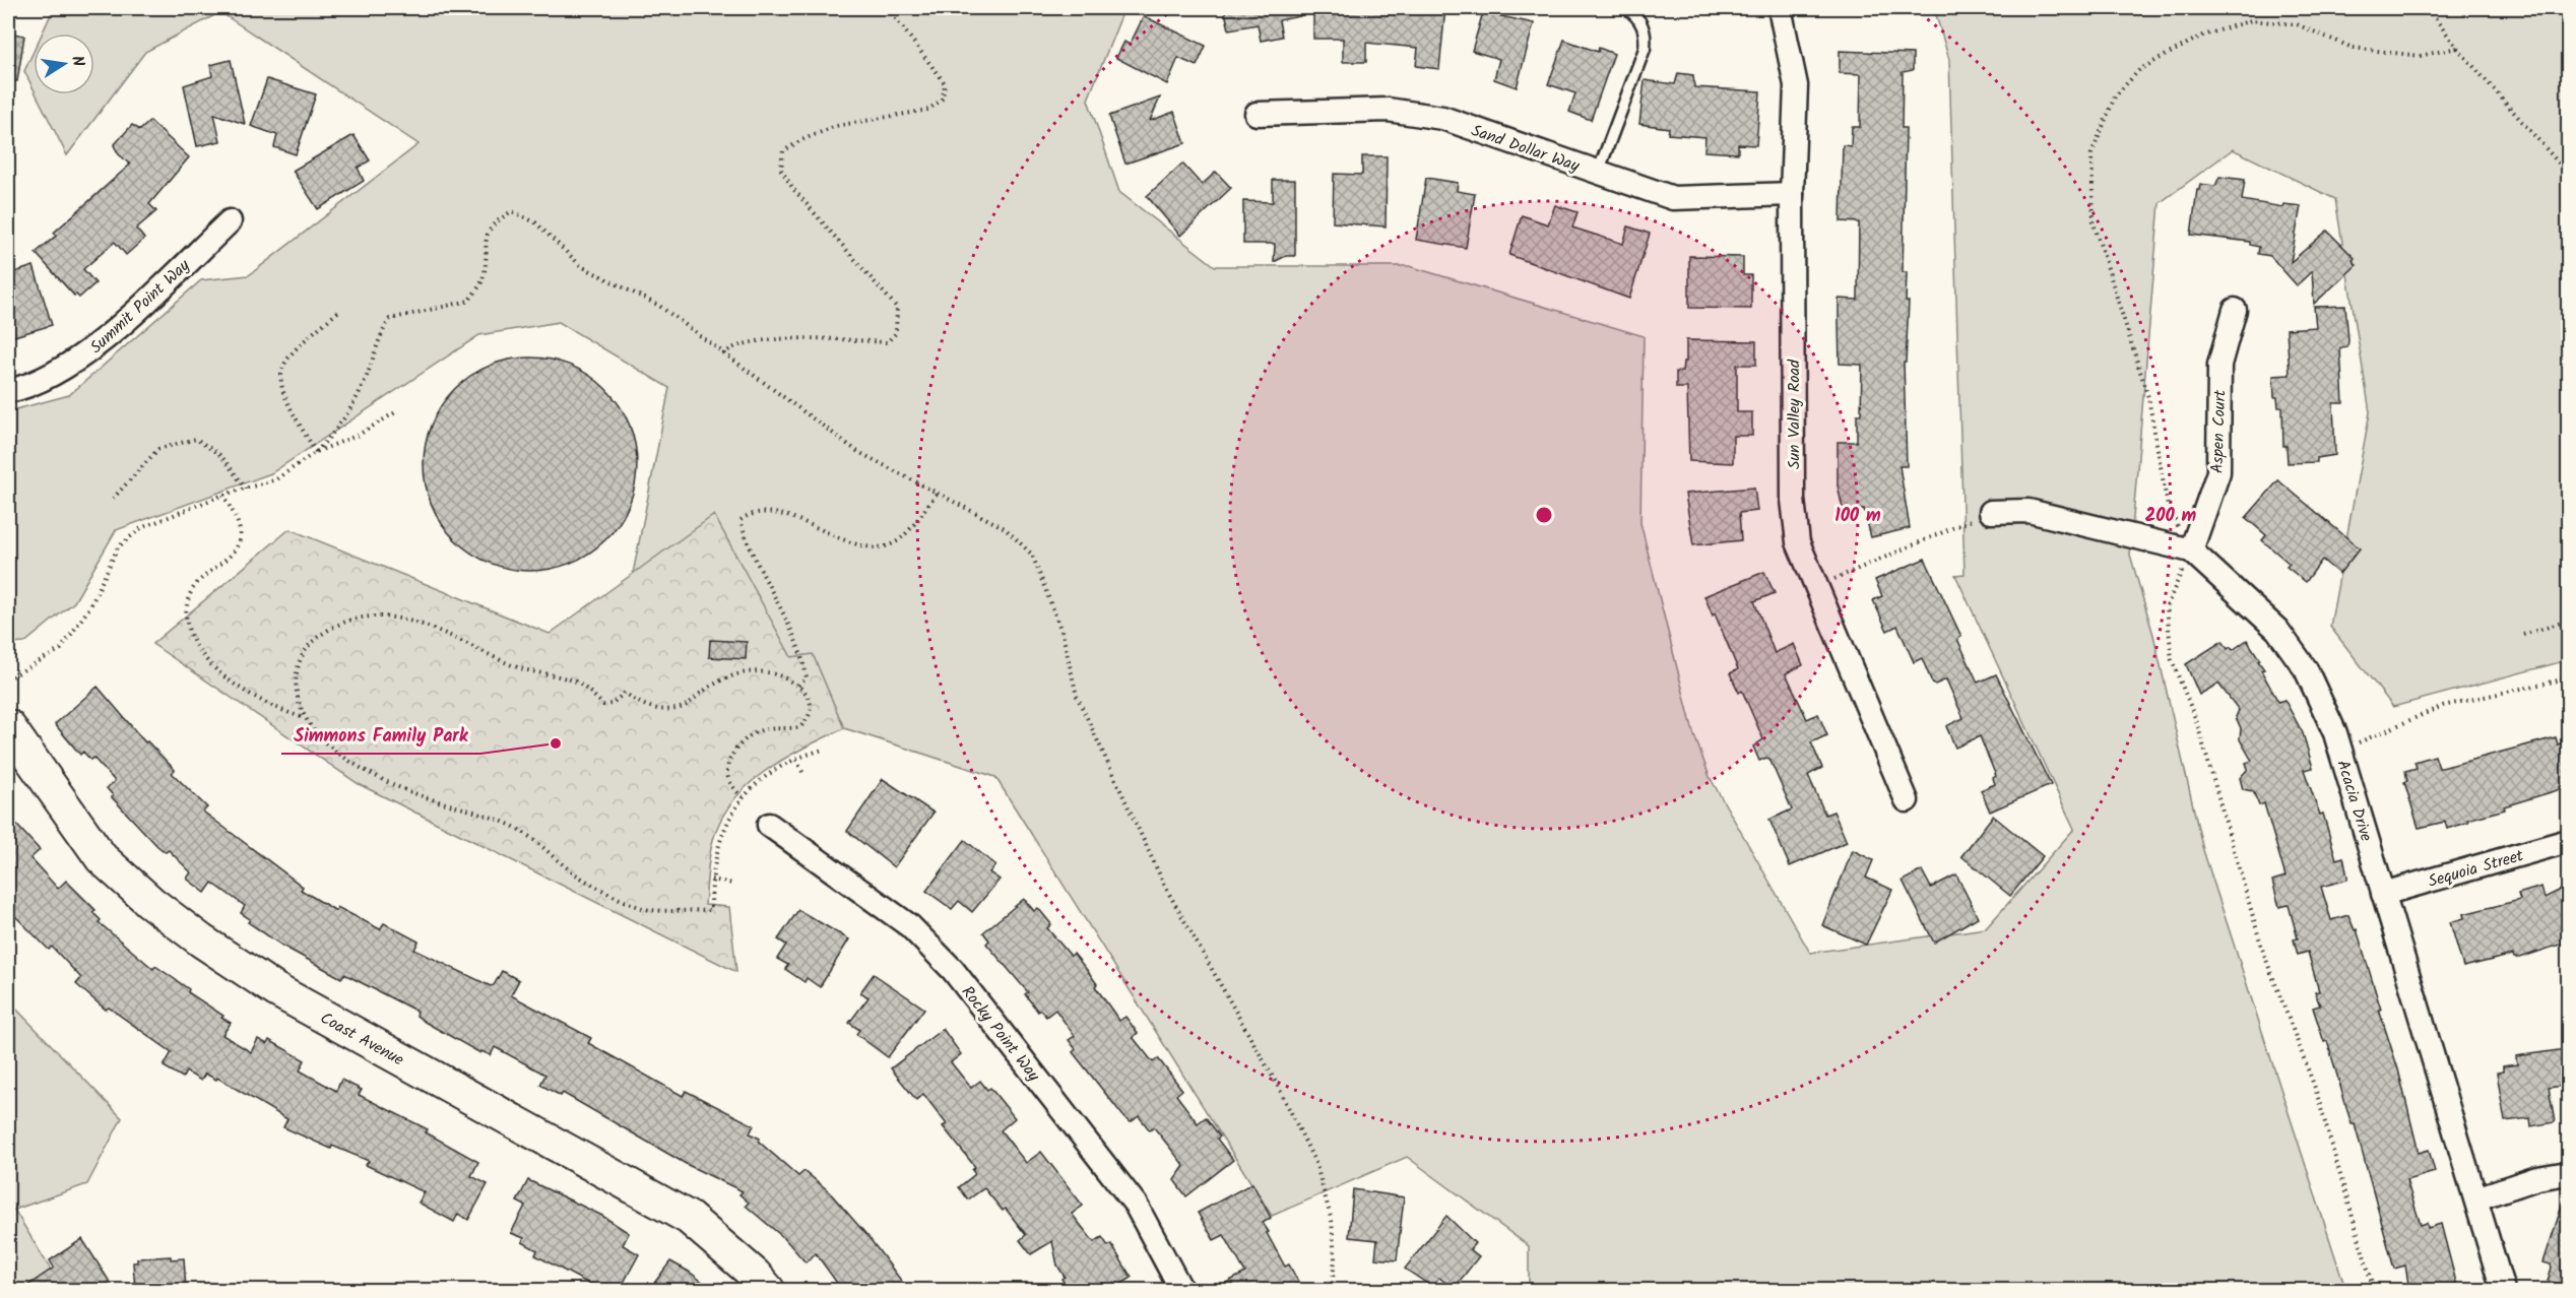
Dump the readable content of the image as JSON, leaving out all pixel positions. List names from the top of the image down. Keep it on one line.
{"streets":{"street":["Sand Dollar Way","Summit Point Way","Sun Valley Road","Aspen Court","Acacia Drive","Sequoia Street","Rocky Point Way","Coast Avenue"]},"crossings":[["Sand Dollar Way","Sun Valley Road"],["Aspen Court","Acacia Drive"],["Acacia Drive","Sequoia Street"]],"places":["Simmons Family Park"],"north":"right","rings":["100 m","200 m"]}
